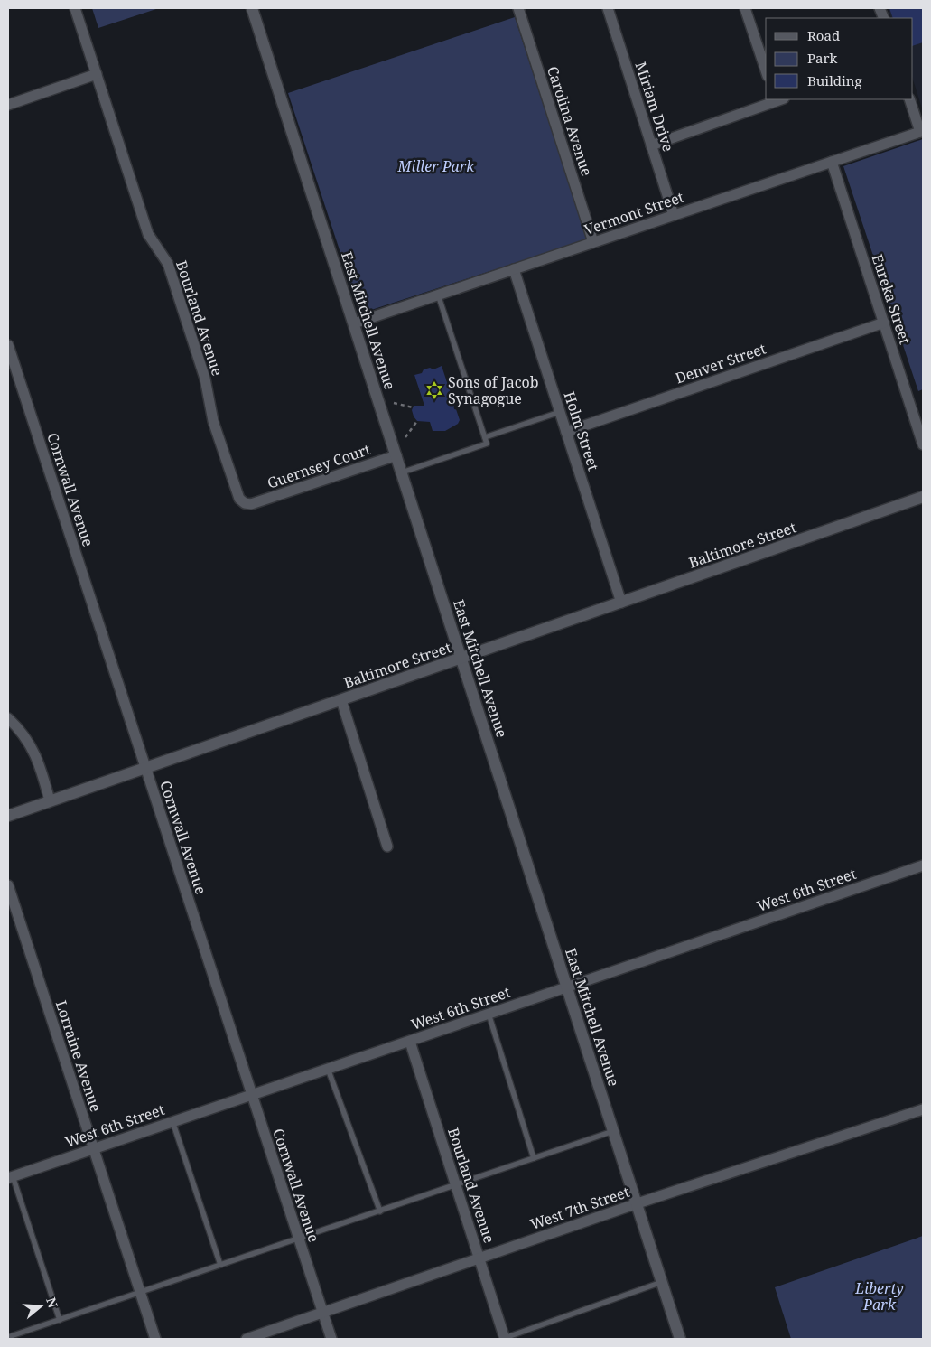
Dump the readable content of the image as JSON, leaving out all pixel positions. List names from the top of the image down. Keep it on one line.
{"streets":{"street":["Miriam Drive","Carolina Avenue","Vermont Street","Eureka Street","Bourland Avenue","East Mitchell Avenue","Denver Street","Holm Street","Guernsey Court","Cornwall Avenue","Baltimore Street","West 6th Street","Lorraine Avenue","West 7th Street"]},"crossings":[["Miriam Drive","Vermont Street"],["Carolina Avenue","Vermont Street"],["Vermont Street","Eureka Street"],["Vermont Street","East Mitchell Avenue"],["Vermont Street","Holm Street"],["Eureka Street","Denver Street"],["Bourland Avenue","Guernsey Court"],["Bourland Avenue","West 6th Street"],["Bourland Avenue","West 7th Street"],["East Mitchell Avenue","Guernsey Court"],["East Mitchell Avenue","Baltimore Street"],["East Mitchell Avenue","West 6th Street"],["East Mitchell Avenue","West 7th Street"],["Denver Street","Holm Street"],["Holm Street","Baltimore Street"],["Cornwall Avenue","Baltimore Street"],["Cornwall Avenue","West 6th Street"],["Cornwall Avenue","West 7th Street"],["West 6th Street","Lorraine Avenue"]],"parks":["Miller Park","Liberty Park"],"places":{"synagogue":["Sons of Jacob Synagogue"]},"legend":["Road","Park","Building"],"north":"right"}
